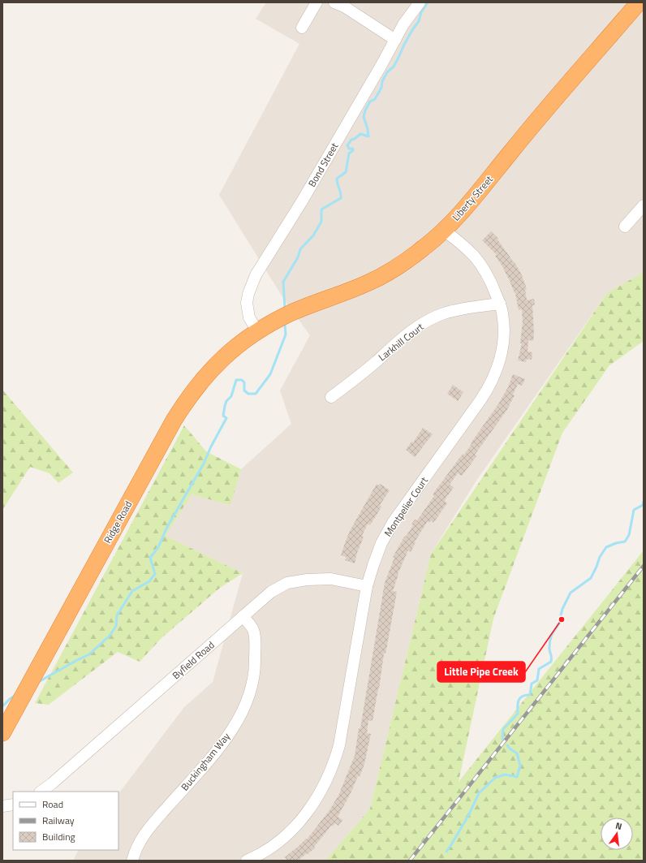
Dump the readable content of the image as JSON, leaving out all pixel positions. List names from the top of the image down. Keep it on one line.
{"streets":{"highway":["Liberty Street","Ridge Road"],"street":["Bond Street","Larkhill Court","Montpelier Court","Byfield Road","Buckingham Way"]},"crossings":[["Bond Street","Liberty Street"],["Bond Street","Ridge Road"],["Liberty Street","Montpelier Court"],["Liberty Street","Ridge Road"],["Larkhill Court","Montpelier Court"],["Montpelier Court","Byfield Road"],["Byfield Road","Buckingham Way"]],"places":["Little Pipe Creek"],"legend":["Road","Railway","Building"],"north":"top"}
